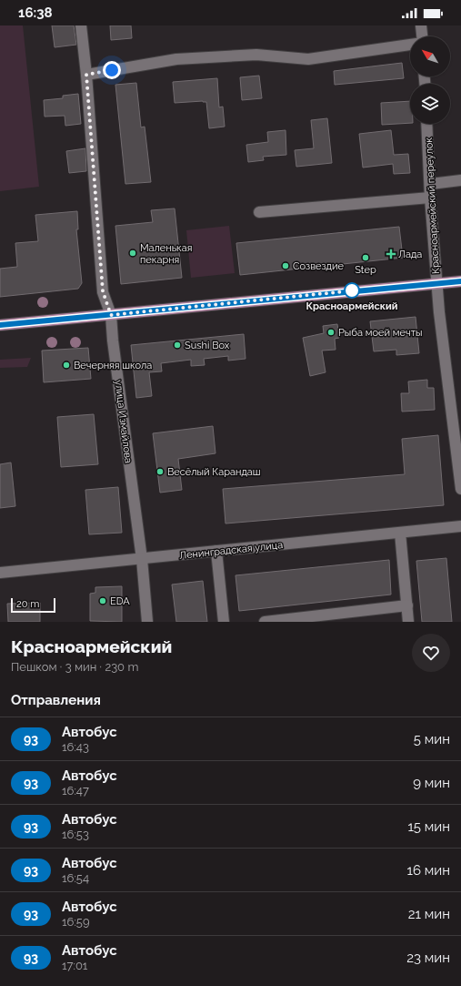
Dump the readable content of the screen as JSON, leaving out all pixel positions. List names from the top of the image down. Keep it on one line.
{"streets":{"street":["Красноармейский переулок","улица Измайлова","Ленинградская улица"]},"crossings":[["улица Измайлова","Ленинградская улица"]],"places":{"other":["Маленькая пекарня","Step","Созвездие","Красноармейский","Рыба моей мечты","Sushi Box","Вечерняя школа","Весёлый Карандаш","EDA"],"health":["Лада"]},"lines":["bus line 93"],"scale_bar":"20 m","north":"top left","page":{"status":"16:38","scale":"20 m","heading":[["Красноармейский","Пешком · 3 мин · 230 m"],"Отправления"],"list":[{"mark":"93","name":"Автобус","note":"16:43","value":"5 мин"},{"mark":"93","name":"Автобус","note":"16:47","value":"9 мин"},{"mark":"93","name":"Автобус","note":"16:53","value":"15 мин"},{"mark":"93","name":"Автобус","note":"16:54","value":"16 мин"},{"mark":"93","name":"Автобус","note":"16:59","value":"21 мин"},{"mark":"93","name":"Автобус","note":"17:01","value":"23 мин"}]}}
